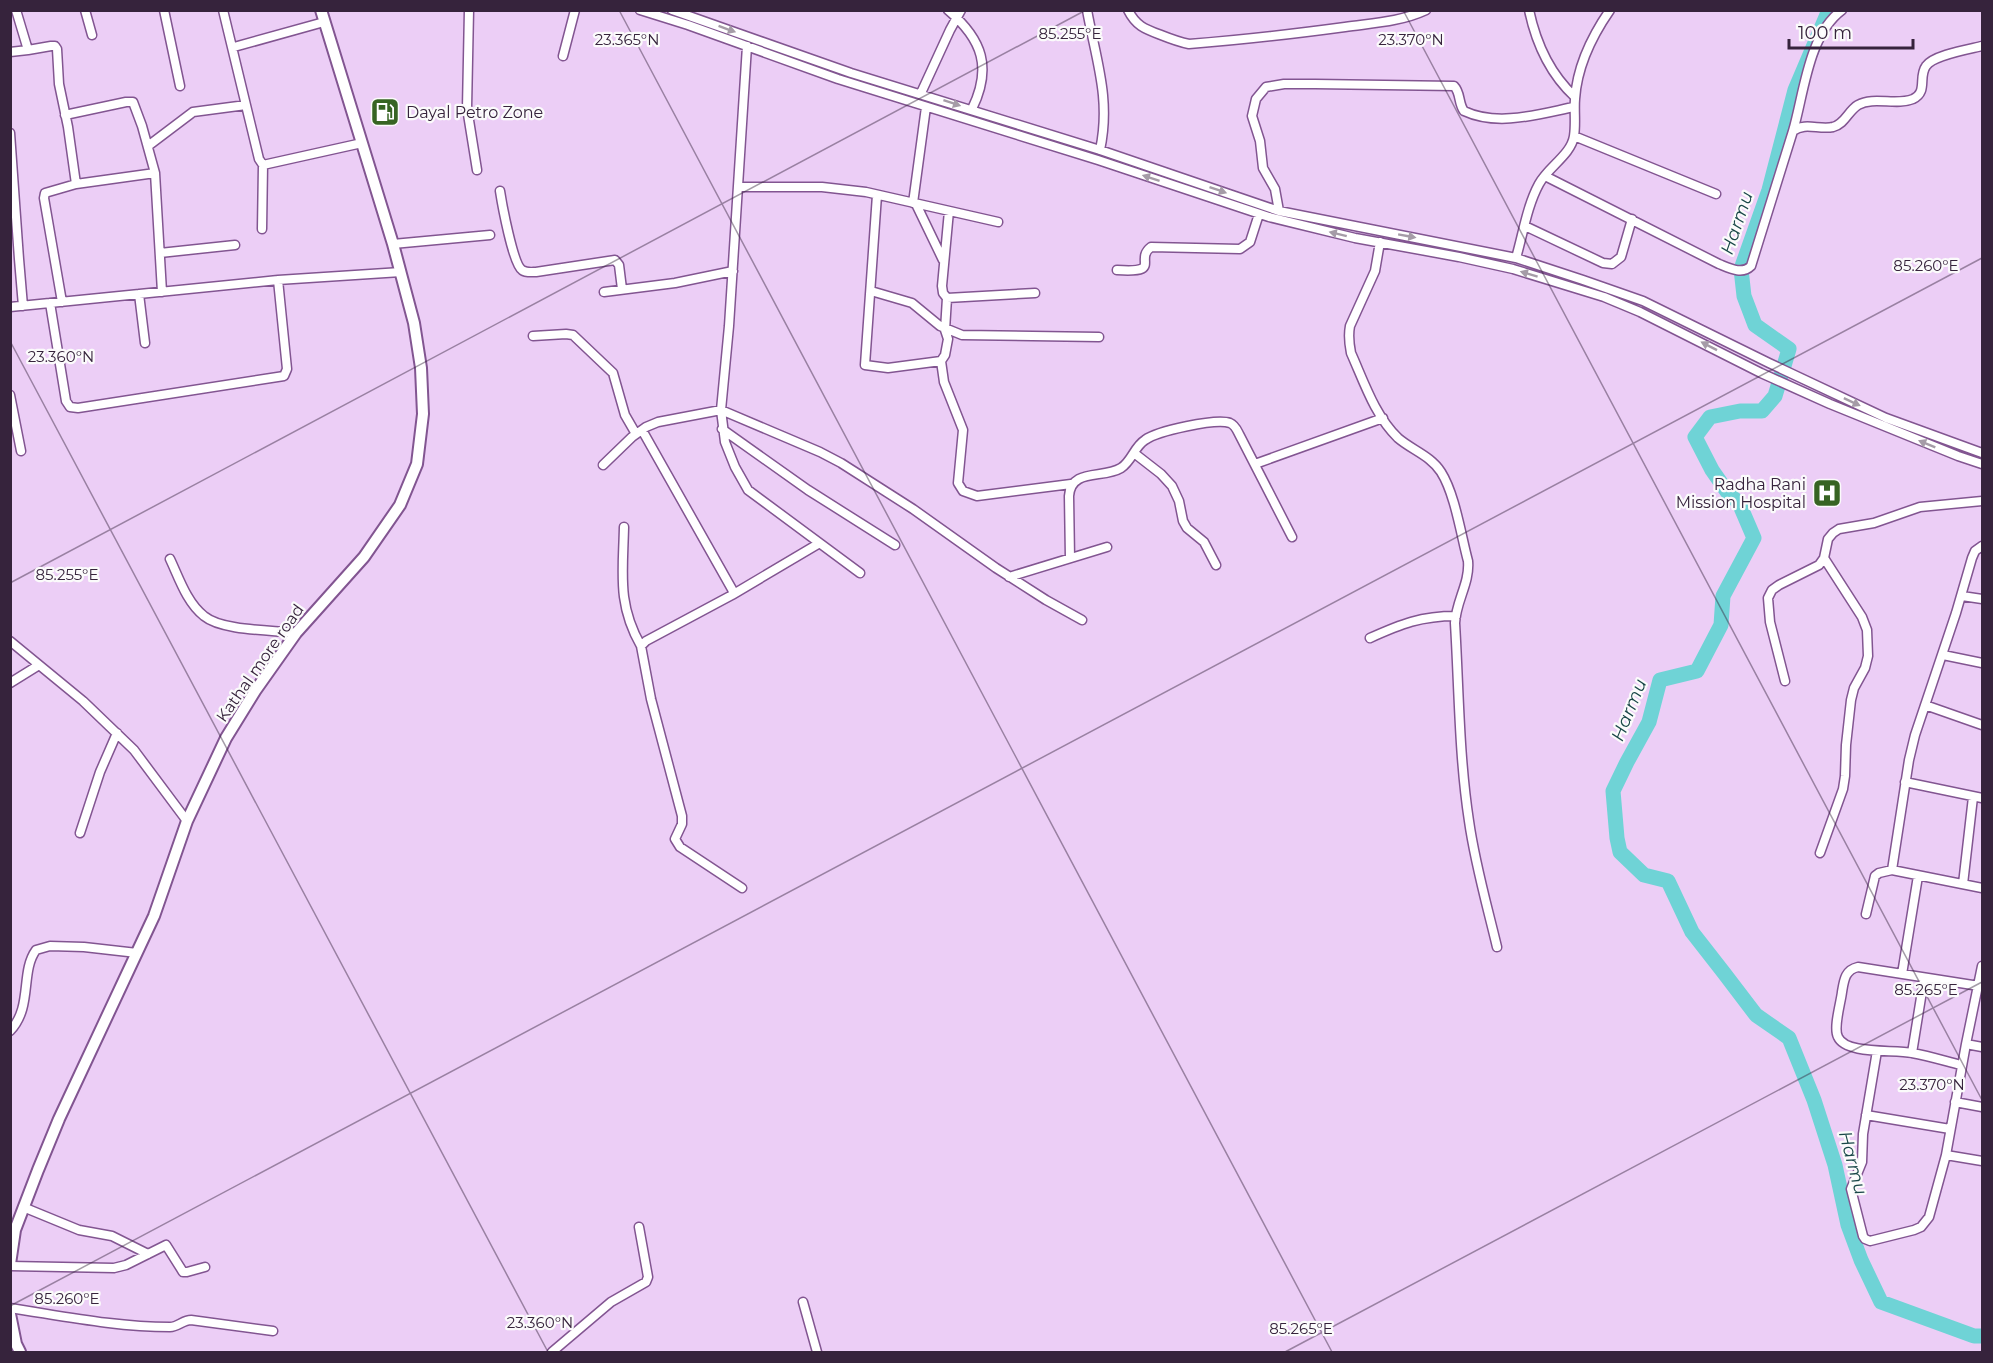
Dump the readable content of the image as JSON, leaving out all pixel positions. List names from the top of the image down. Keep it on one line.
{"streets":{"main road":["Kathal more road"]},"water":["Harmu"],"places":{"fuel station":["Dayal Petro Zone"],"hospital":["Radha Rani Mission Hospital"]},"scale_bar":"100 m","coordinates":["85.255°E","23.365°N","23.370°N","85.260°E","23.360°N","85.265°E"]}
